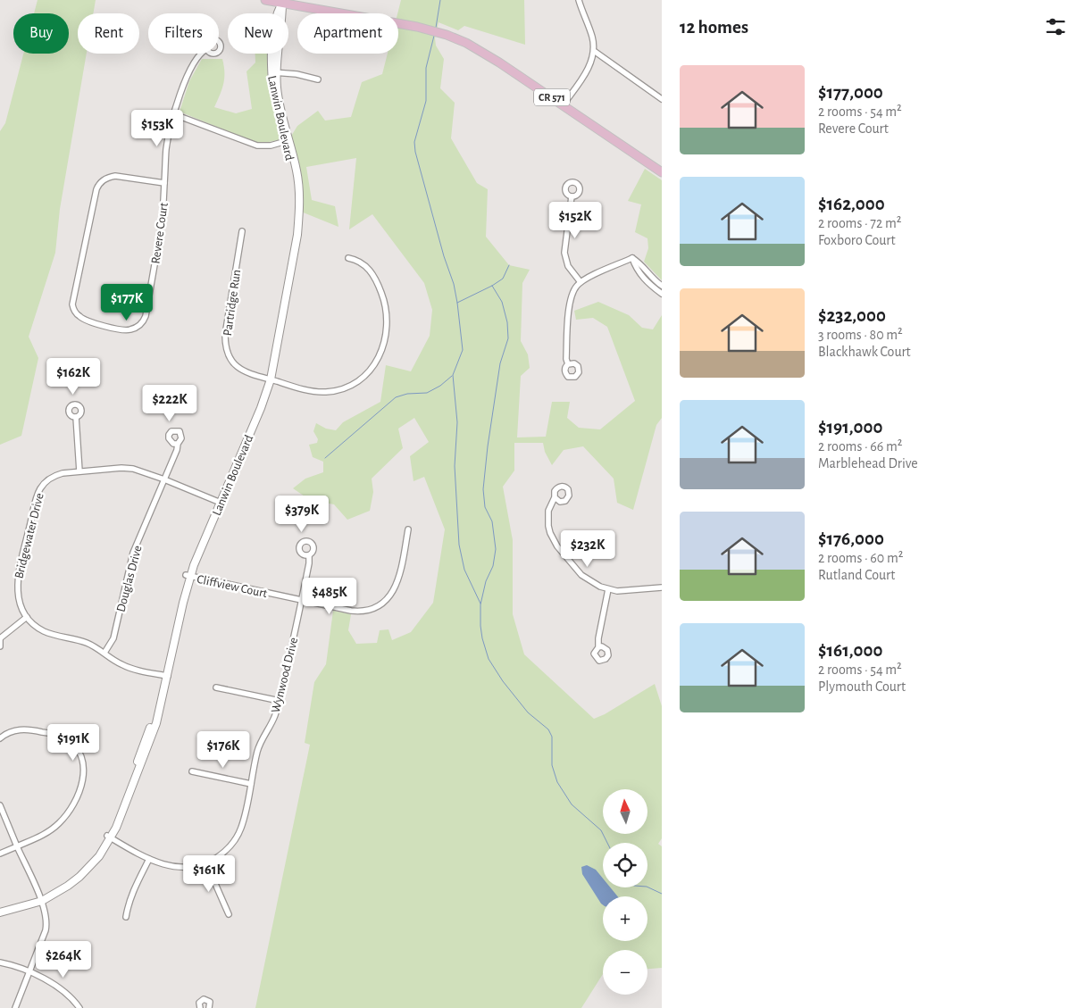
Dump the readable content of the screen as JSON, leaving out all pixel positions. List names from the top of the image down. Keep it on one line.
{"streets":{"main road":["CR 571"],"street":["Lanwin Boulevard","Revere Court","Partridge Run","Bridgewater Drive","Douglas Drive","Cliffview Court","Wynwood Drive"]},"crossings":[["CR 571","Lanwin Boulevard"],["Lanwin Boulevard","Partridge Run"],["Lanwin Boulevard","Bridgewater Drive"],["Lanwin Boulevard","Cliffview Court"],["Lanwin Boulevard","Wynwood Drive"],["Bridgewater Drive","Douglas Drive"],["Cliffview Court","Wynwood Drive"]],"north":"top","page":{"heading":"12 homes","chip":["Buy","Rent","Filters","New","Apartment"],"list":[{"name":"$177,000","note":"2 rooms · 54 m² · Revere Court"},{"name":"$162,000","note":"2 rooms · 72 m² · Foxboro Court"},{"name":"$232,000","note":"3 rooms · 80 m² · Blackhawk Court"},{"name":"$191,000","note":"2 rooms · 66 m² · Marblehead Drive"},{"name":"$176,000","note":"2 rooms · 60 m² · Rutland Court"},{"name":"$161,000","note":"2 rooms · 54 m² · Plymouth Court"}],"price":["$153K","$152K","$177K","$162K","$222K","$379K","$232K","$485K","$191K","$176K","$161K","$264K"],"map_buttons":["+","−"]}}
